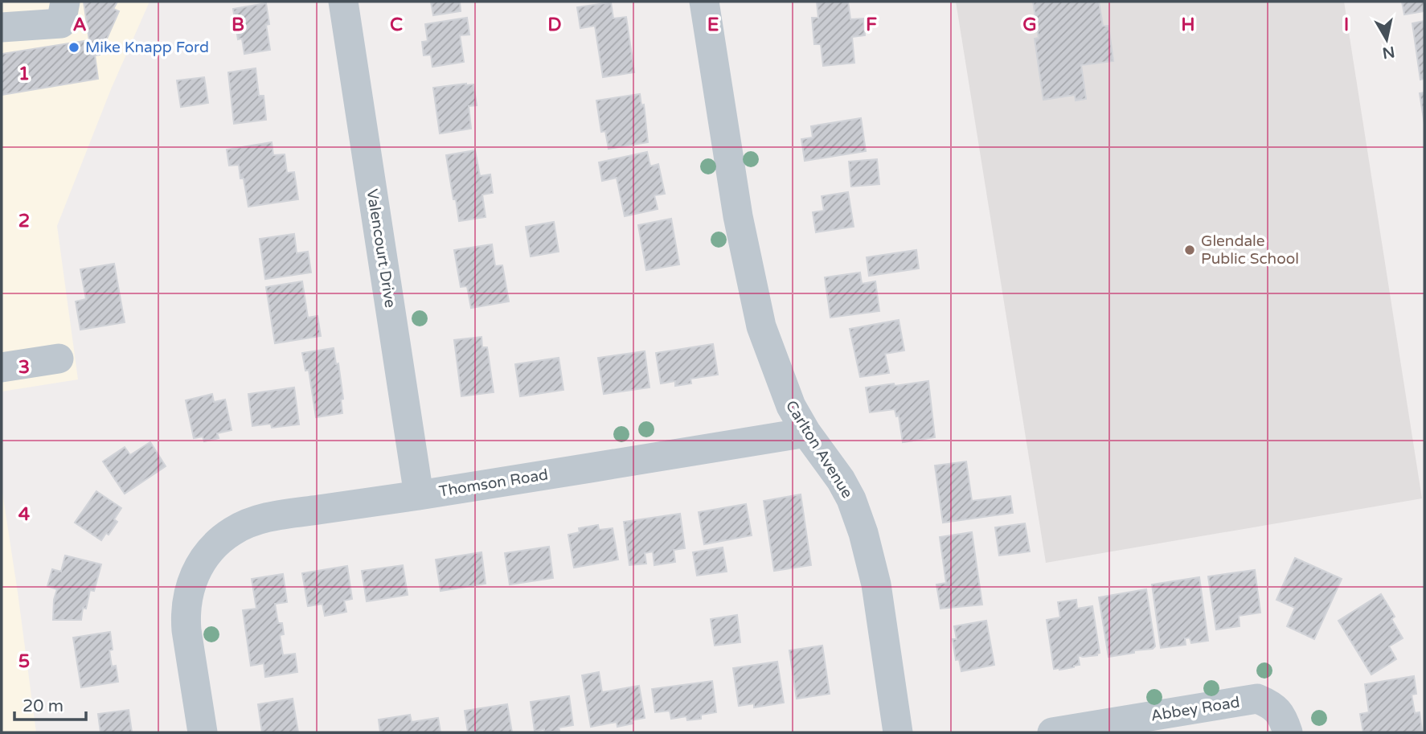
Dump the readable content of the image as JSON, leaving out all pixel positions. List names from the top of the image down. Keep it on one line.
{"streets":{"street":["Valencourt Drive","Carlton Avenue","Thomson Road","Abbey Road"]},"crossings":[["Valencourt Drive","Thomson Road"],["Carlton Avenue","Thomson Road"]],"places":["Mike Knapp Ford","Glendale Public School"],"scale_bar":"20 m","north":"bottom","grid":{"columns":["A","B","C","D","E","F","G","H","I"],"rows":["1","2","3","4","5"]}}
